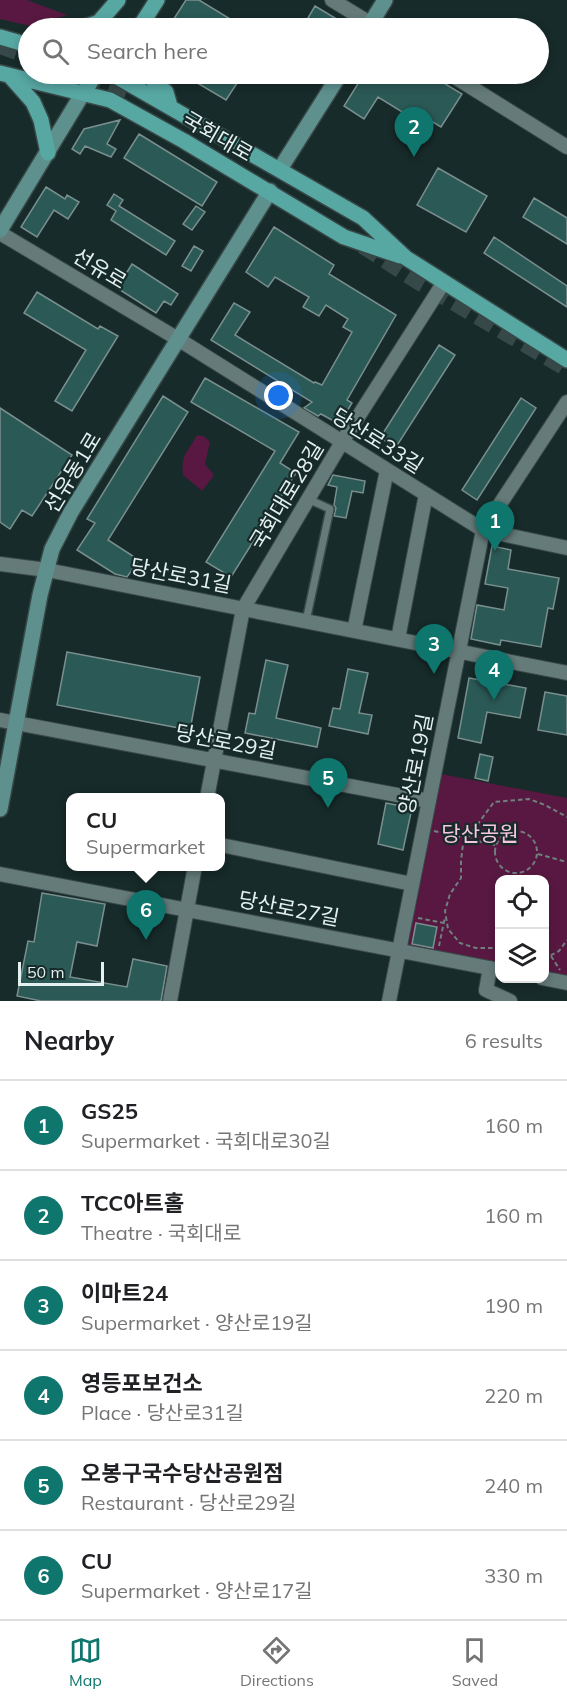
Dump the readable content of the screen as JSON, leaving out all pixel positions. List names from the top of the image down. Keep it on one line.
{"streets":{"main road":["국회대로","선유로"],"street":["당산로33길","선유동1로","국회대로28길","당산로31길","당산로29길","양산로19길","당산로27길"]},"crossings":[["국회대로","선유로"],["국회대로","선유동1로"],["국회대로","국회대로28길"],["선유로","당산로33길"],["선유로","선유동1로"],["당산로33길","선유동1로"],["당산로33길","국회대로28길"],["당산로33길","양산로19길"],["선유동1로","당산로31길"],["선유동1로","당산로29길"],["국회대로28길","당산로31길"],["국회대로28길","당산로29길"],["당산로31길","양산로19길"],["당산로29길","양산로19길"],["양산로19길","당산로27길"]],"parks":["당산공원"],"scale_bar":"50 m","page":{"search":"Search here","pins":["2","1","3","4","5","6"],"popup":["CU","Supermarket"],"scale":"50 m","heading":["Nearby","6 results"],"list":[{"mark":"1","name":"GS25","note":"Supermarket · 국회대로30길","value":"160 m"},{"mark":"2","name":"TCC아트홀","note":"Theatre · 국회대로","value":"160 m"},{"mark":"3","name":"이마트24","note":"Supermarket · 양산로19길","value":"190 m"},{"mark":"4","name":"영등포보건소","note":"Place · 당산로31길","value":"220 m"},{"mark":"5","name":"오봉구국수당산공원점","note":"Restaurant · 당산로29길","value":"240 m"},{"mark":"6","name":"CU","note":"Supermarket · 양산로17길","value":"330 m"}],"nav":["Map","Directions","Saved"]}}
